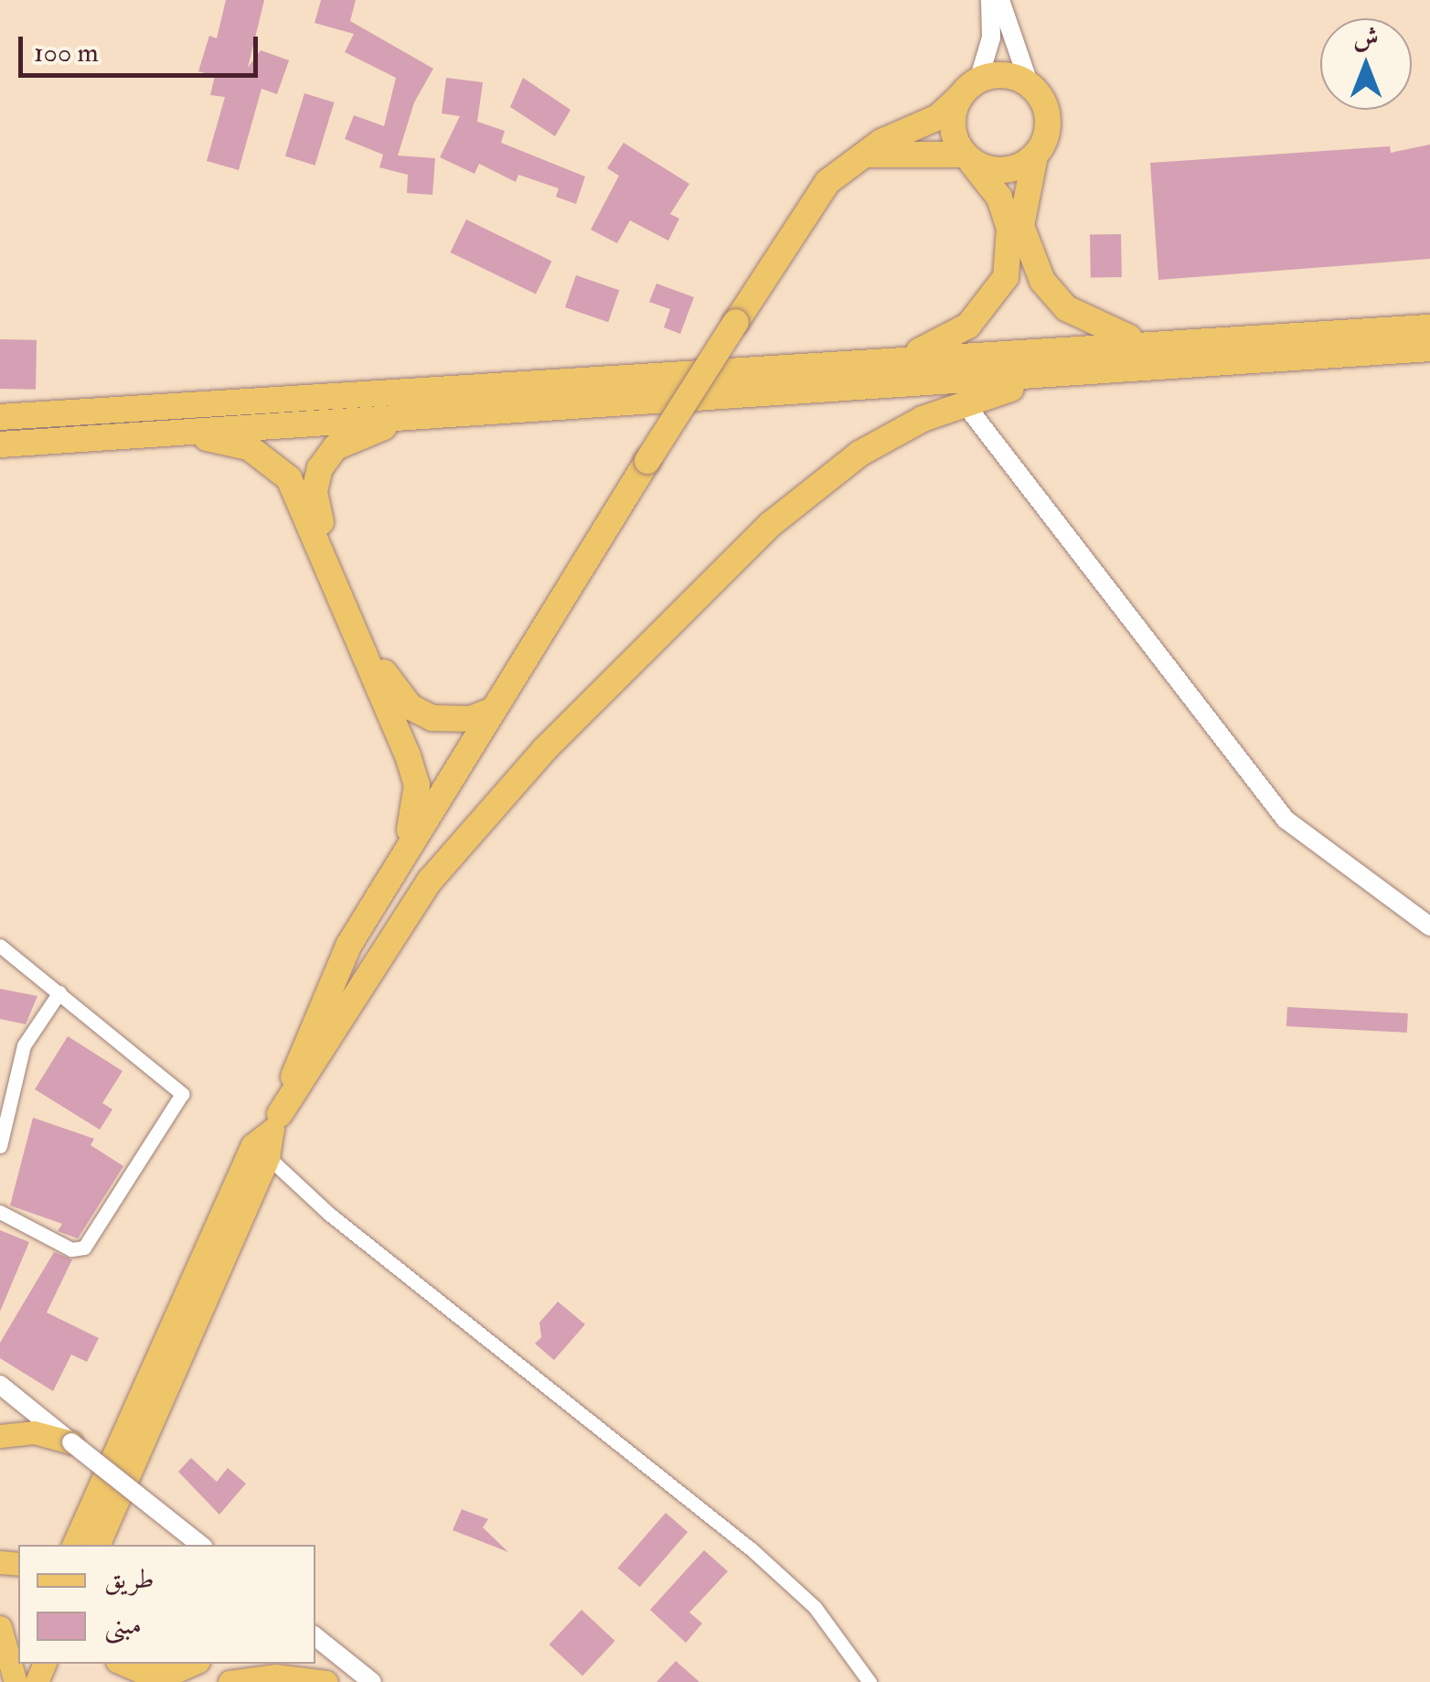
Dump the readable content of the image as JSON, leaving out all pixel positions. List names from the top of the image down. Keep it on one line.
{"legend":["طريق","مبنى"],"scale_bar":"100 m","north":"top"}
